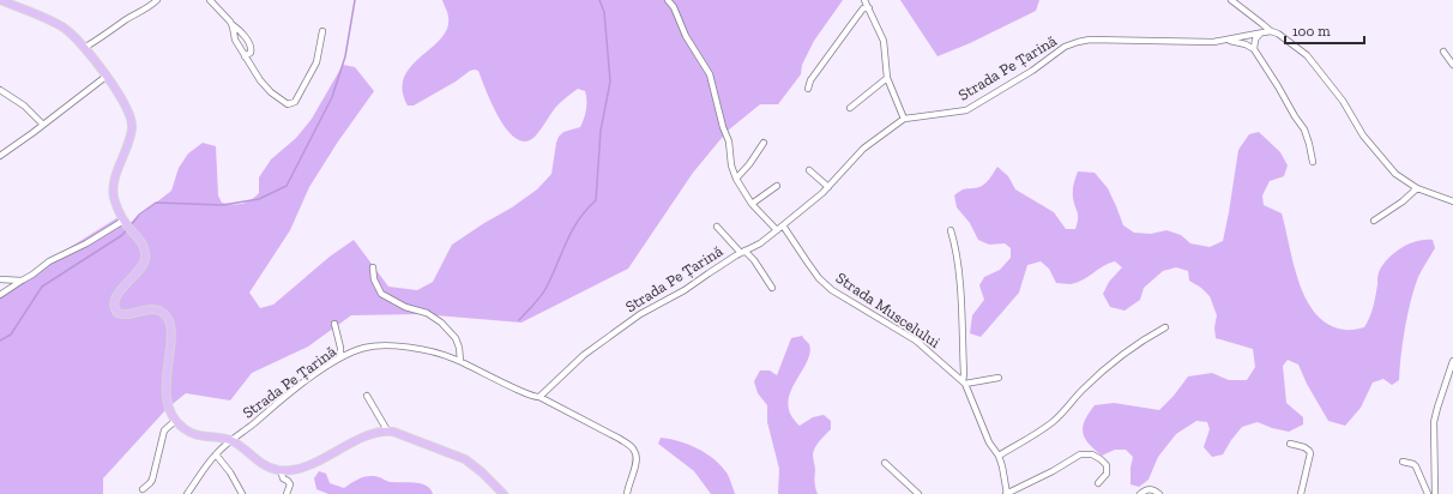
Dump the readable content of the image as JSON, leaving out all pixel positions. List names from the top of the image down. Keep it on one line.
{"streets":{"street":["Strada Pe Țarină","Strada Muscelului"]},"crossings":[["Strada Pe Țarină","Strada Muscelului"]],"scale_bar":"100 m"}
